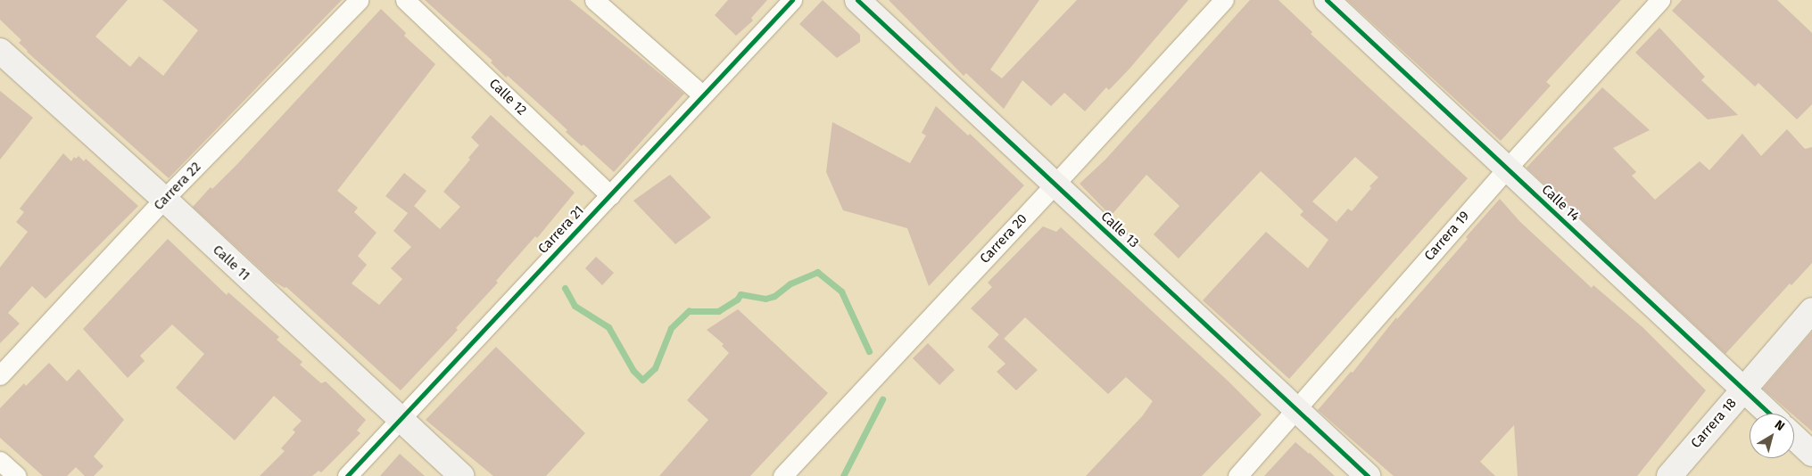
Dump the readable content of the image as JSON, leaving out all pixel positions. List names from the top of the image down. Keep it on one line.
{"streets":{"street":["Calle 12","Carrera 22","Calle 14","Carrera 21","Calle 13","Carrera 19","Carrera 20","Calle 11","Carrera 18"]},"crossings":[["Calle 12","Carrera 21"],["Carrera 22","Calle 11"],["Calle 14","Carrera 19"],["Calle 14","Carrera 18"],["Carrera 21","Calle 11"],["Calle 13","Carrera 19"],["Calle 13","Carrera 20"]],"north":"top right"}
